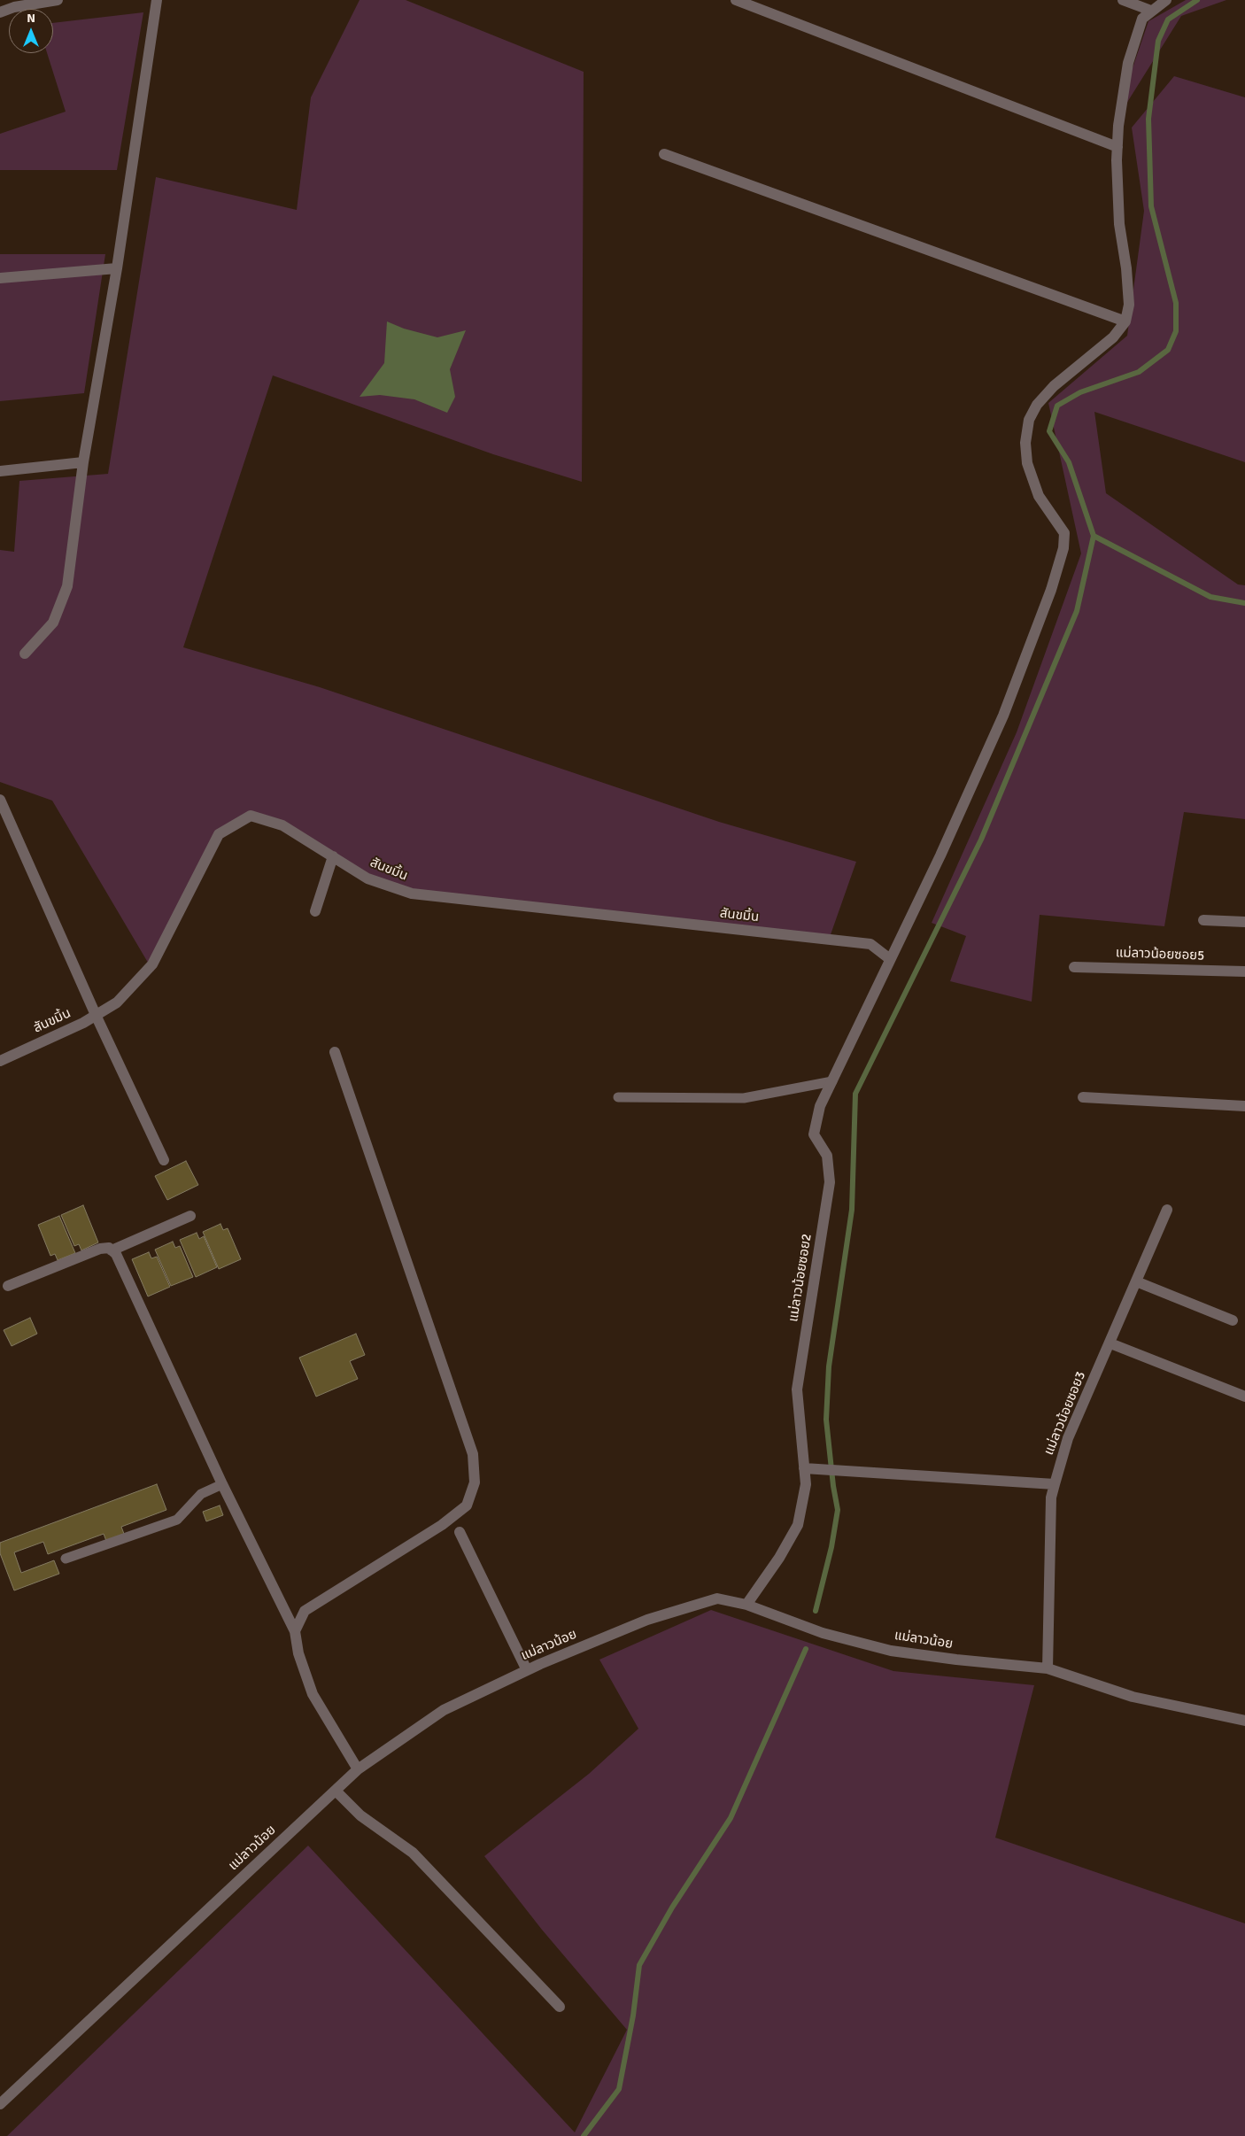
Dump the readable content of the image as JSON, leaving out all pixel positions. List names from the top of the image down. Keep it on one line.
{"streets":{"street":["สันขมิ้น","แม่ลาวน้อยซอย5","แม่ลาวน้อยซอย2","แม่ลาวน้อยซอย3","แม่ลาวน้อย"]},"crossings":[["สันขมิ้น","แม่ลาวน้อยซอย2"],["แม่ลาวน้อยซอย2","แม่ลาวน้อย"],["แม่ลาวน้อยซอย3","แม่ลาวน้อย"]],"north":"top"}
